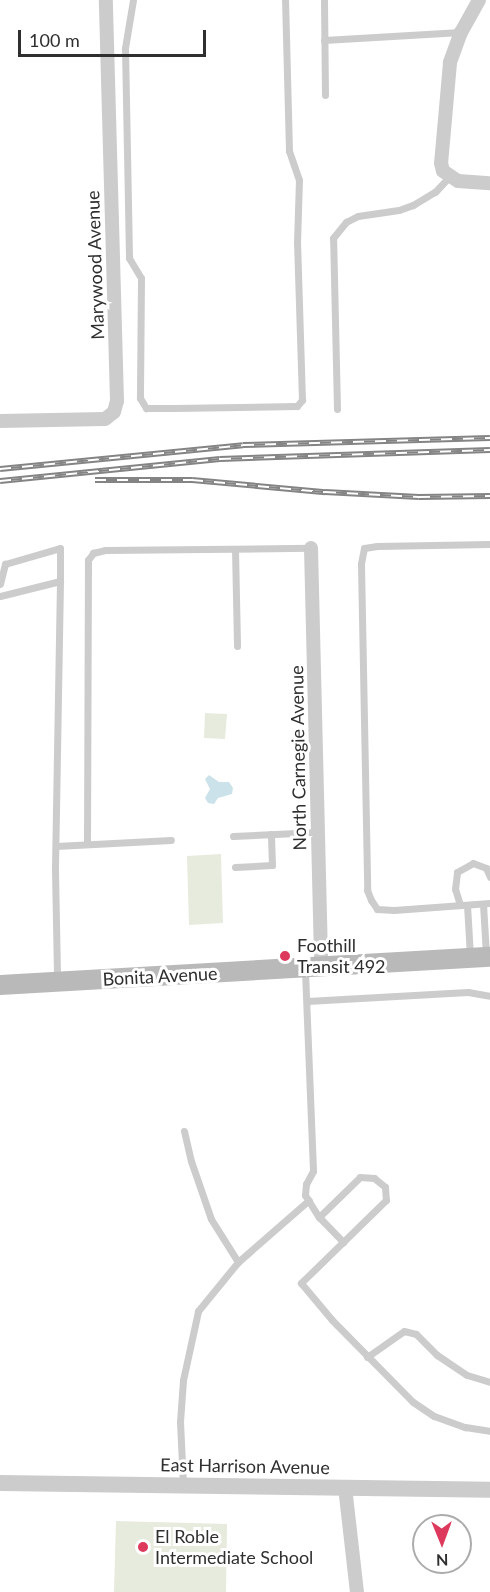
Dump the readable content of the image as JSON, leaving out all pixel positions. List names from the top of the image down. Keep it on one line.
{"streets":{"main road":["Bonita Avenue"],"street":["Marywood Avenue","North Carnegie Avenue","East Harrison Avenue"]},"crossings":[["North Carnegie Avenue","Bonita Avenue"]],"places":["Foothill Transit 492","El Roble Intermediate School"],"scale_bar":"100 m","north":"bottom"}
